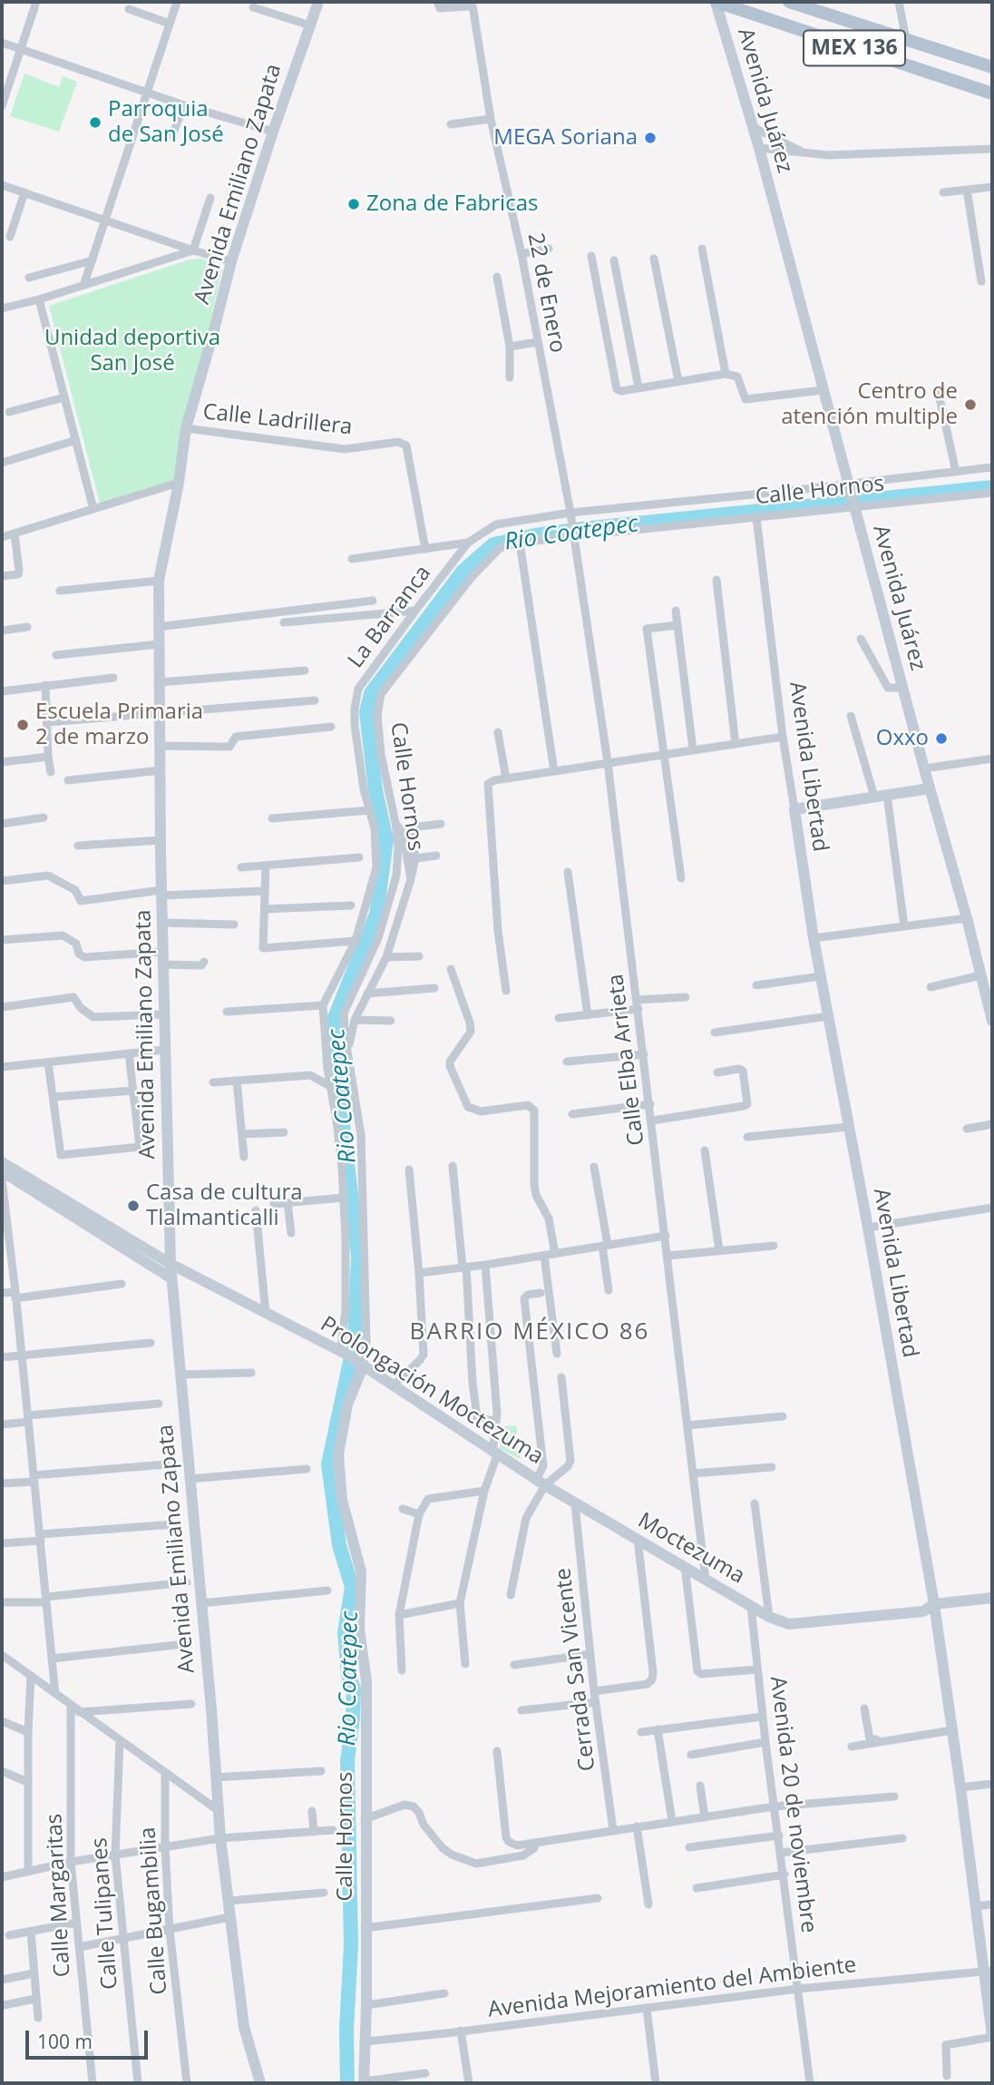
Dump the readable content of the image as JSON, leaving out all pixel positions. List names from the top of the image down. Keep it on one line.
{"streets":{"main road":["MEX 136"],"street":["Avenida Juárez","Avenida Emiliano Zapata","22 de Enero","Calle Ladrillera","Calle Hornos","La Barranca","Avenida Libertad","Calle Elba Arrieta","Prolongación Moctezuma","Moctezuma","Cerrada San Vicente","Avenida 20 de noviembre","Calle Margaritas","Calle Bugambilia","Calle Tulipanes","Avenida Mejoramiento del Ambiente"]},"crossings":[["MEX 136","Avenida Juárez"],["Avenida Juárez","Calle Hornos"],["Avenida Juárez","La Barranca"],["Avenida Emiliano Zapata","Calle Ladrillera"],["Avenida Emiliano Zapata","Prolongación Moctezuma"],["22 de Enero","Calle Hornos"],["22 de Enero","La Barranca"],["22 de Enero","Calle Elba Arrieta"],["Calle Hornos","Avenida Libertad"],["Calle Hornos","Calle Elba Arrieta"],["Calle Hornos","Prolongación Moctezuma"],["Calle Hornos","Avenida Mejoramiento del Ambiente"],["Avenida Libertad","Moctezuma"],["Avenida Libertad","Avenida Mejoramiento del Ambiente"],["Calle Elba Arrieta","Moctezuma"],["Prolongación Moctezuma","Moctezuma"],["Prolongación Moctezuma","Cerrada San Vicente"],["Moctezuma","Cerrada San Vicente"],["Moctezuma","Avenida 20 de noviembre"],["Avenida 20 de noviembre","Avenida Mejoramiento del Ambiente"]],"districts":["BARRIO MÉXICO 86"],"water":["Rio Coatepec"],"parks":["Unidad deportiva San José"],"places":["Parroquia de San José","MEGA Soriana","Zona de Fabricas","Centro de atención multiple","Escuela Primaria 2 de marzo","Oxxo","Casa de cultura Tlalmanticalli"],"scale_bar":"100 m"}
